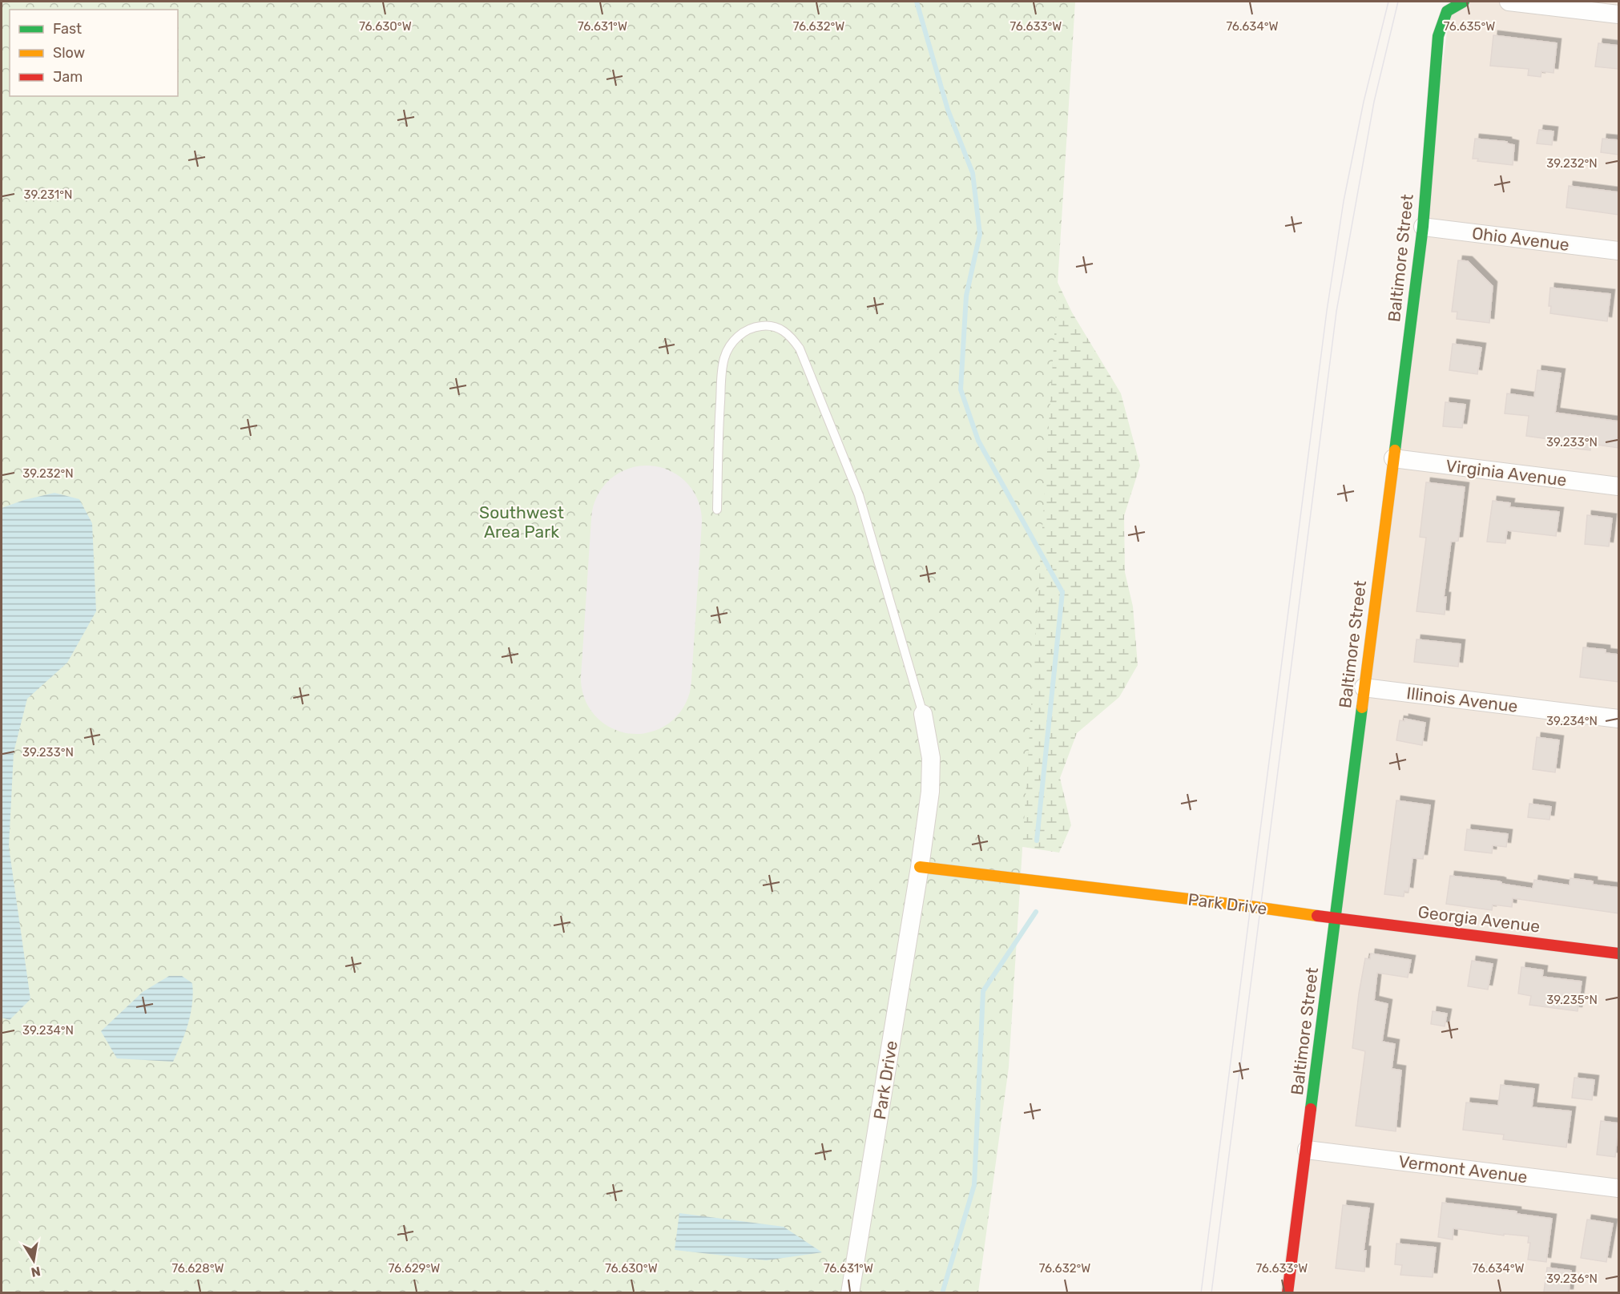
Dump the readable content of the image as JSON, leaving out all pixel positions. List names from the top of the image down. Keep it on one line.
{"streets":{"street":["Ohio Avenue","Baltimore Street","Virginia Avenue","Illinois Avenue","Park Drive","Georgia Avenue","Vermont Avenue"]},"crossings":[["Ohio Avenue","Baltimore Street"],["Baltimore Street","Virginia Avenue"],["Baltimore Street","Illinois Avenue"],["Baltimore Street","Park Drive"],["Baltimore Street","Georgia Avenue"],["Baltimore Street","Vermont Avenue"],["Park Drive","Georgia Avenue"]],"parks":["Southwest Area Park"],"legend":["Fast","Slow","Jam"],"north":"bottom","coordinates":["76.630°W","76.631°W","76.632°W","76.633°W","76.634°W","76.635°W","39.232°N","39.231°N","39.233°N","39.234°N","39.235°N","76.628°W","76.629°W","39.236°N"]}
